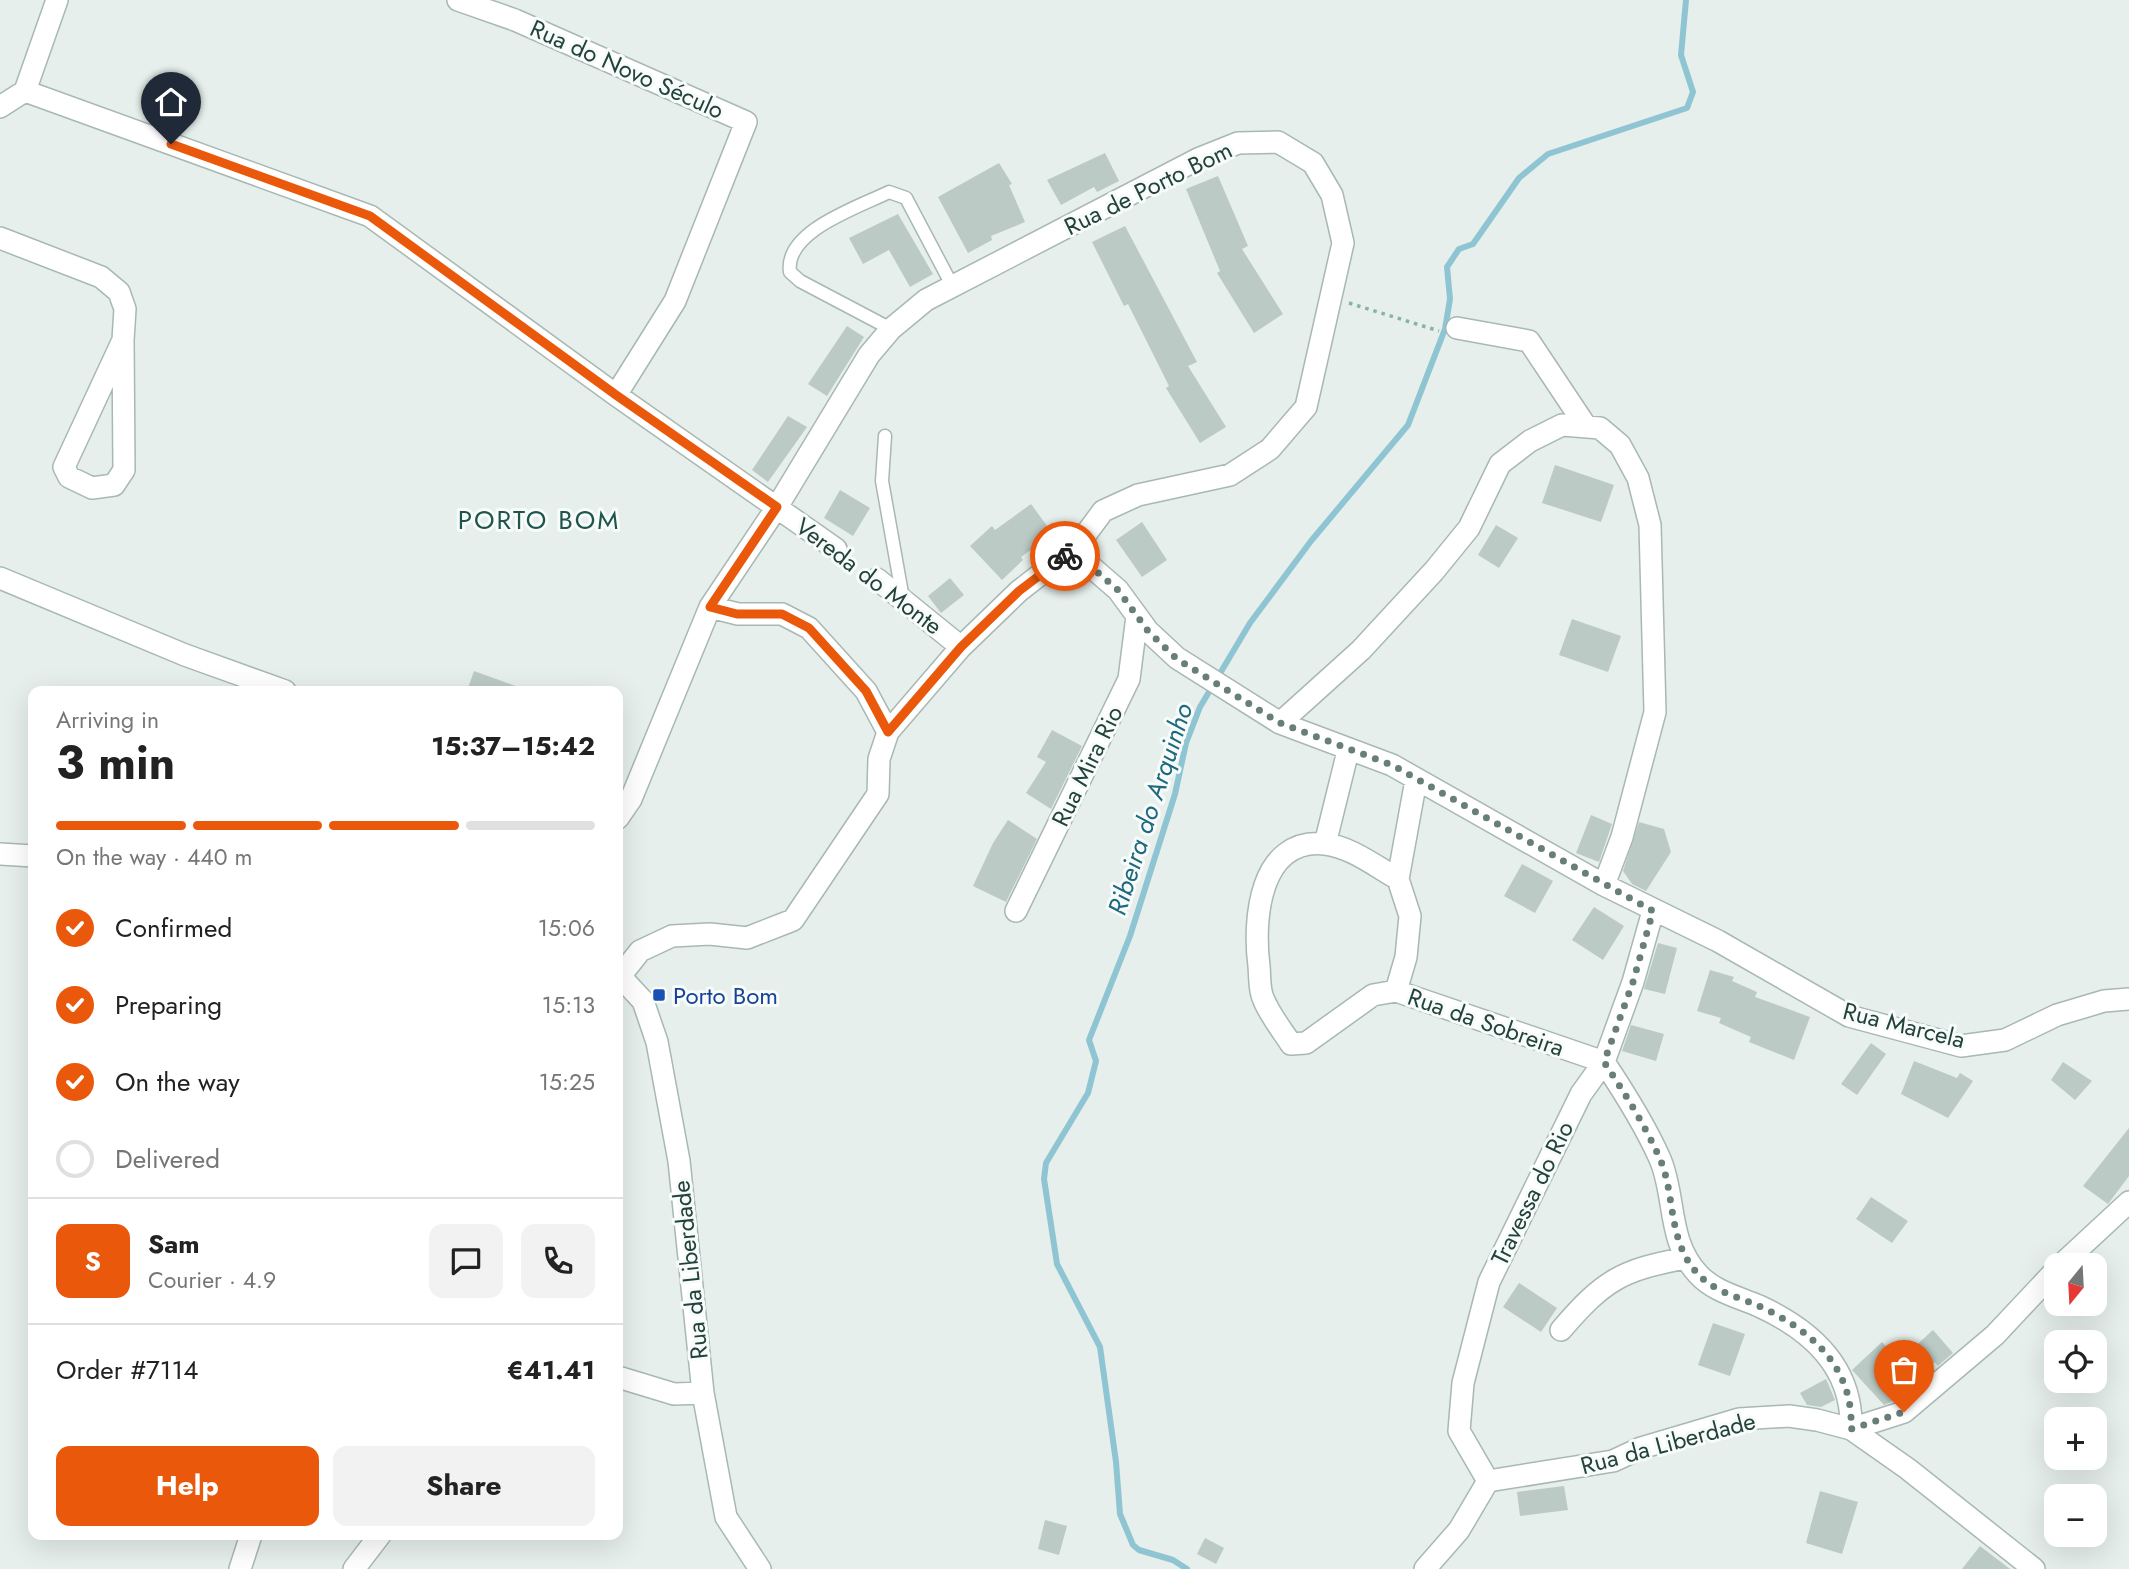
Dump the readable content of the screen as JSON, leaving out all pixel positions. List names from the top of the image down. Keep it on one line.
{"streets":{"street":["Rua do Novo Século","Rua de Porto Bom","Vereda do Monte","Rua Mira Rio","Rua da Sobreira","Rua Marcela","Travessa do Rio","Rua da Liberdade"]},"crossings":[["Rua do Novo Século","Vereda do Monte"],["Rua de Porto Bom","Vereda do Monte"],["Rua de Porto Bom","Rua Marcela"],["Rua Mira Rio","Rua Marcela"],["Rua da Sobreira","Travessa do Rio"],["Rua Marcela","Travessa do Rio"],["Travessa do Rio","Rua da Liberdade"]],"districts":["PORTO BOM"],"water":["Ribeira do Arquinho"],"places":{"transit":["Porto Bom"]},"north":"bottom","page":{"heading":["3 min","Arriving in","15:37–15:42"],"panel":["Sam","Courier · 4.9","Order #7114","€41.41"],"bar":"On the way · 440 m","list":[["Confirmed","15:06"],["Preparing","15:13"],["On the way","15:25"],"Delivered"],"round":"S","map_buttons":["+","−"],"buttons":["Help","Share"]}}
